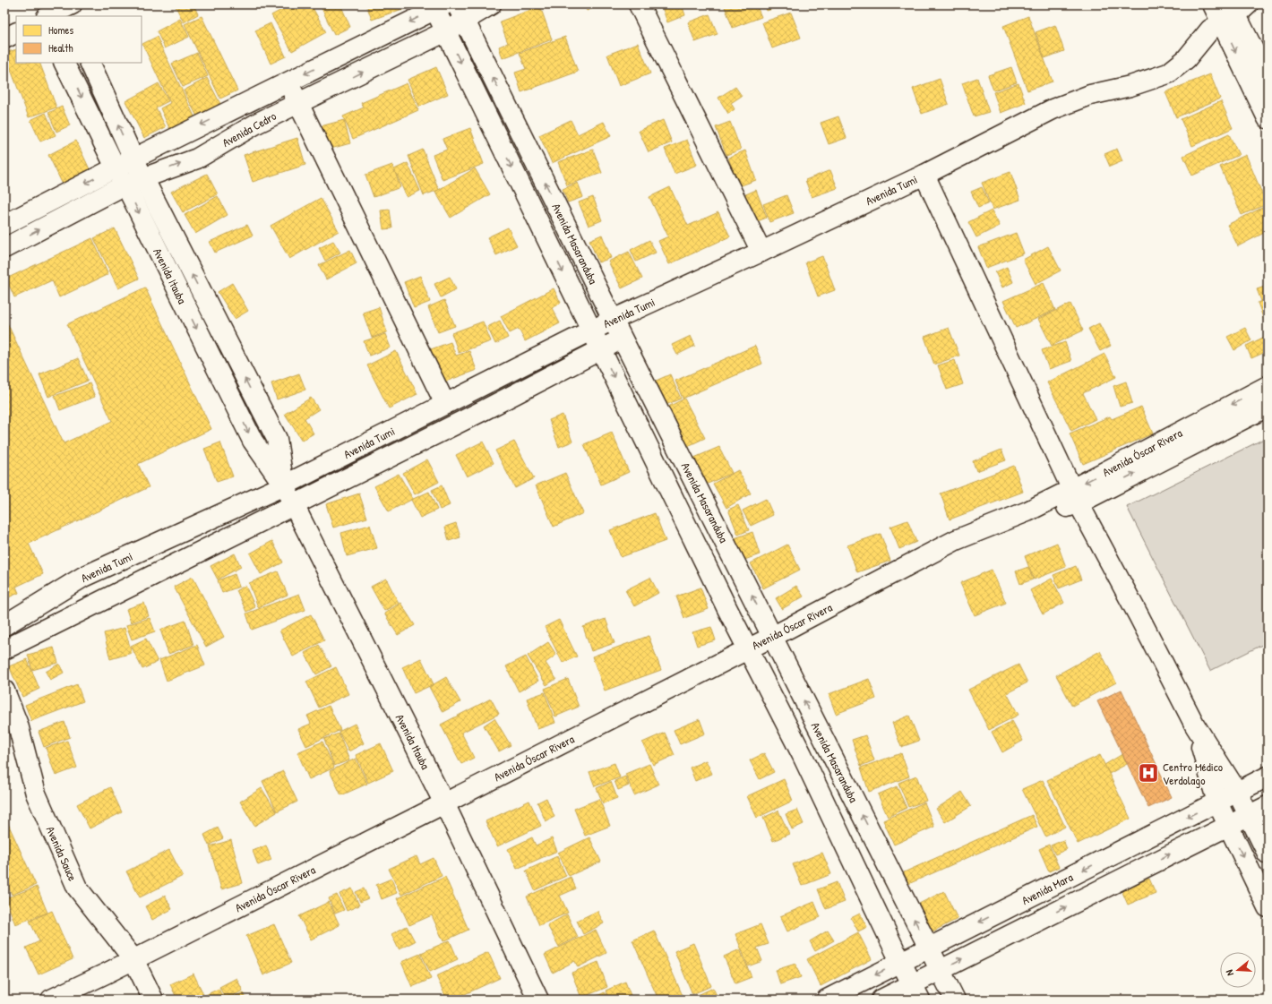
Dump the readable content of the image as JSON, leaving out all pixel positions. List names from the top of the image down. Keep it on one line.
{"streets":{"street":["Avenida Cedro","Avenida Tumi","Avenida Masaranduba","Avenida Itauba","Avenida Óscar Rivera","Avenida Sauce","Avenida Mara"]},"crossings":[["Avenida Cedro","Avenida Masaranduba"],["Avenida Cedro","Avenida Itauba"],["Avenida Tumi","Avenida Masaranduba"],["Avenida Tumi","Avenida Itauba"],["Avenida Masaranduba","Avenida Óscar Rivera"],["Avenida Masaranduba","Avenida Mara"],["Avenida Itauba","Avenida Óscar Rivera"],["Avenida Óscar Rivera","Avenida Sauce"]],"places":{"hospital":["Centro Médico Verdolago"]},"legend":["Homes","Health"],"north":"left"}
